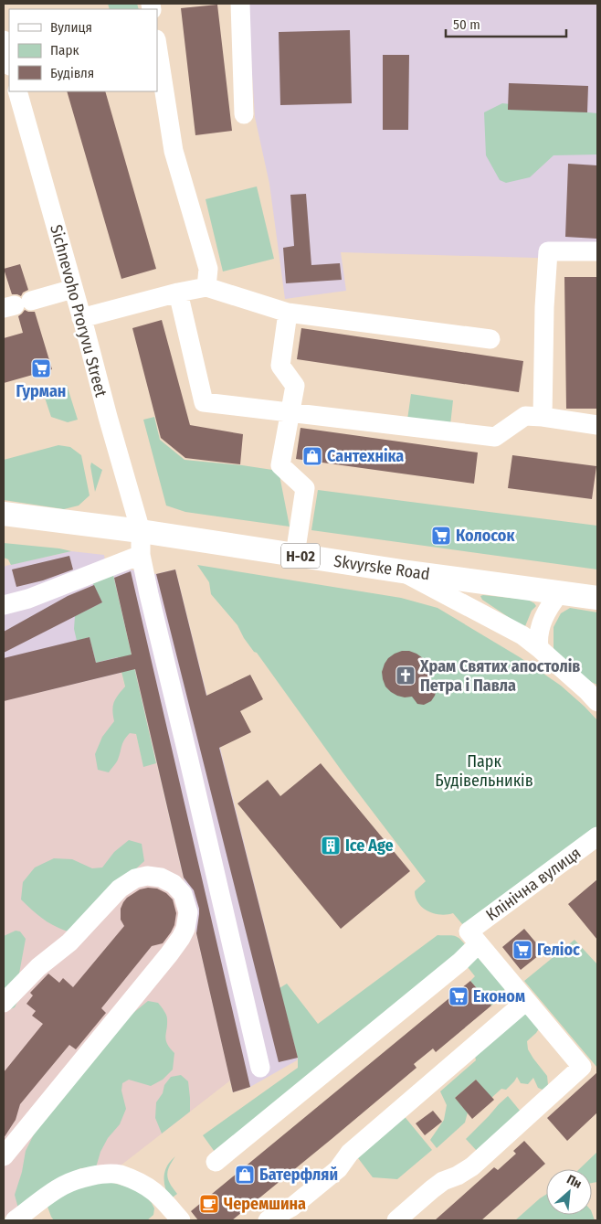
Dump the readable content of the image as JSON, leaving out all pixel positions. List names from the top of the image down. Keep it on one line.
{"streets":{"main road":["Н-02","Skvyrske Road"],"street":["Sichnevoho Proryvu Street","Клінічна вулиця"]},"crossings":[["Sichnevoho Proryvu Street","Skvyrske Road"]],"parks":["Парк Будівельників"],"places":{"supermarket":["Гурман","Колосок","Геліос","Економ"],"shop":["Сантехніка","Батерфляй"],"church":["Храм Святих апостолів Петра і Павла"],"building":["Ice Age"],"cafe":["Черемшина"]},"legend":["Вулиця","Парк","Будівля"],"scale_bar":"50 m","north":"top right"}
